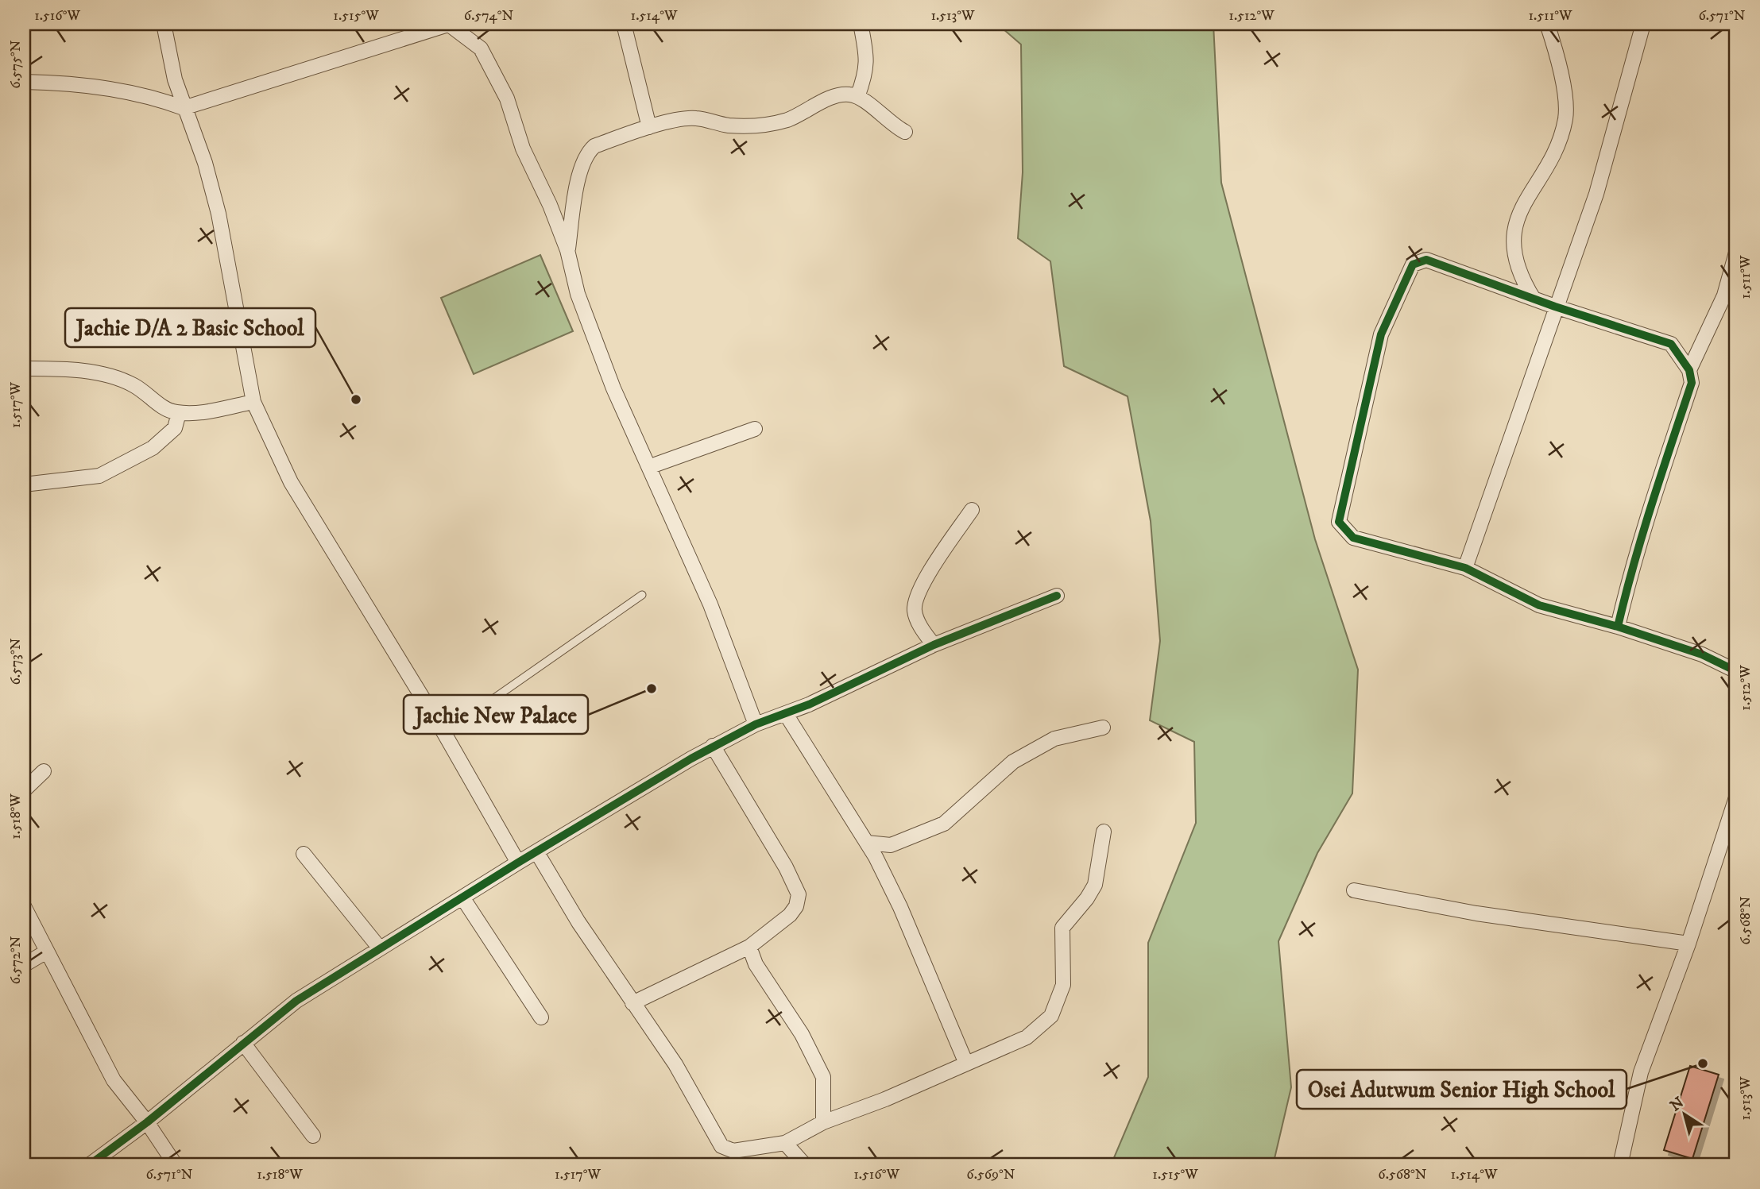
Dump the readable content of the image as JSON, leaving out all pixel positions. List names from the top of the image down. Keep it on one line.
{"places":["Jachie D/A 2 Basic School","Jachie New Palace","Osei Adutwum Senior High School"],"north":"top left","coordinates":["1.516°W","1.515°W","6.574°N","1.514°W","1.513°W","1.512°W","1.511°W","6.571°N","6.575°N","1.517°W","6.573°N","1.518°W","6.568°N","6.572°N","6.569°N"]}
